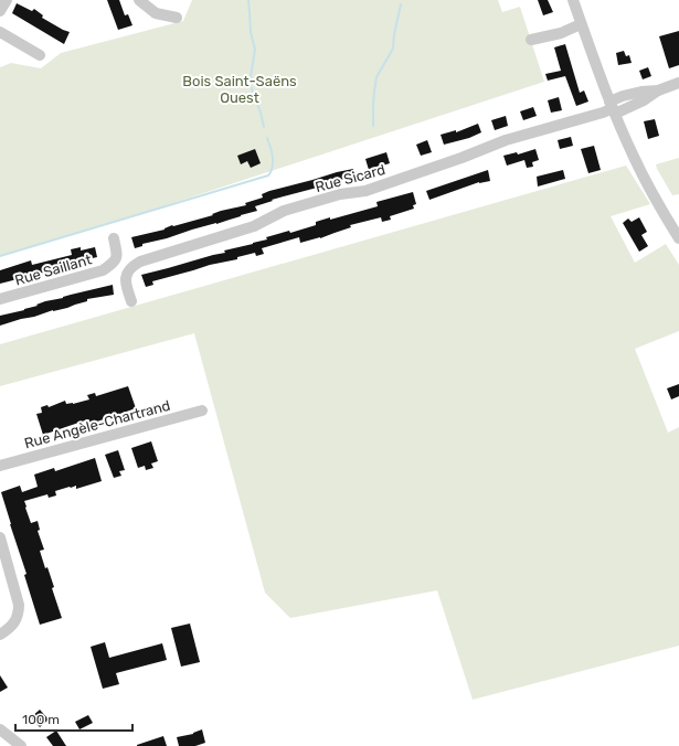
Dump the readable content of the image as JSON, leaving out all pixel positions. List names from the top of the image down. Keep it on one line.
{"streets":{"street":["Rue Sicard","Rue Saillant","Rue Angèle-Chartrand"]},"parks":["Bois Saint-Saëns Ouest"],"scale_bar":"100 m"}
